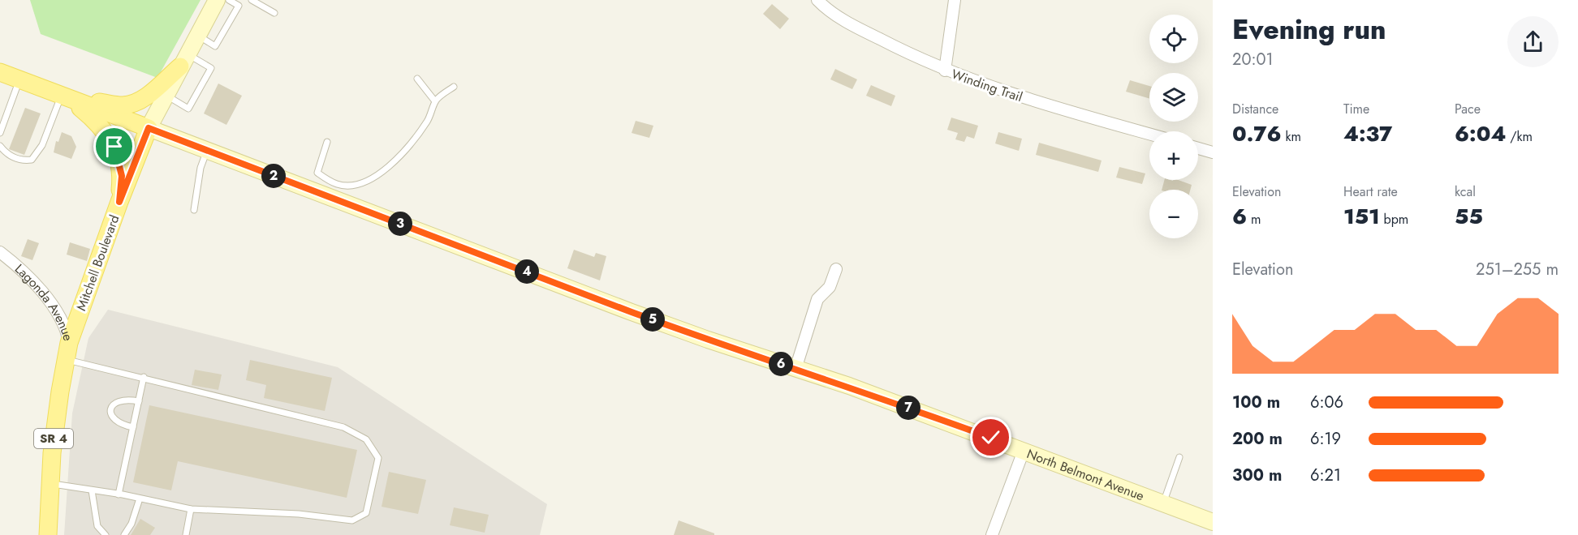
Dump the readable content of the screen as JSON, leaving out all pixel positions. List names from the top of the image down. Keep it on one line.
{"streets":{"main road":["Mitchell Boulevard","Lagonda Avenue","SR 4","North Belmont Avenue"],"street":["Winding Trail"]},"crossings":[["Mitchell Boulevard","Lagonda Avenue"],["Mitchell Boulevard","SR 4"],["Mitchell Boulevard","North Belmont Avenue"],["SR 4","North Belmont Avenue"]],"page":{"heading":["Evening run","20:01"],"map_buttons":["+","−"],"stats":[["Distance","0.76 km"],["Time","4:37"],["Pace","6:04 /km"],["Elevation","6 m"],["Heart rate","151 bpm"],["kcal","55"]],"pins":["2","3","4","5","6","7"],"chart":["Elevation","251–255 m"],"list":[{"name":"100 m","note":"6:06"},{"name":"200 m","note":"6:19"},{"name":"300 m","note":"6:21"}]}}
